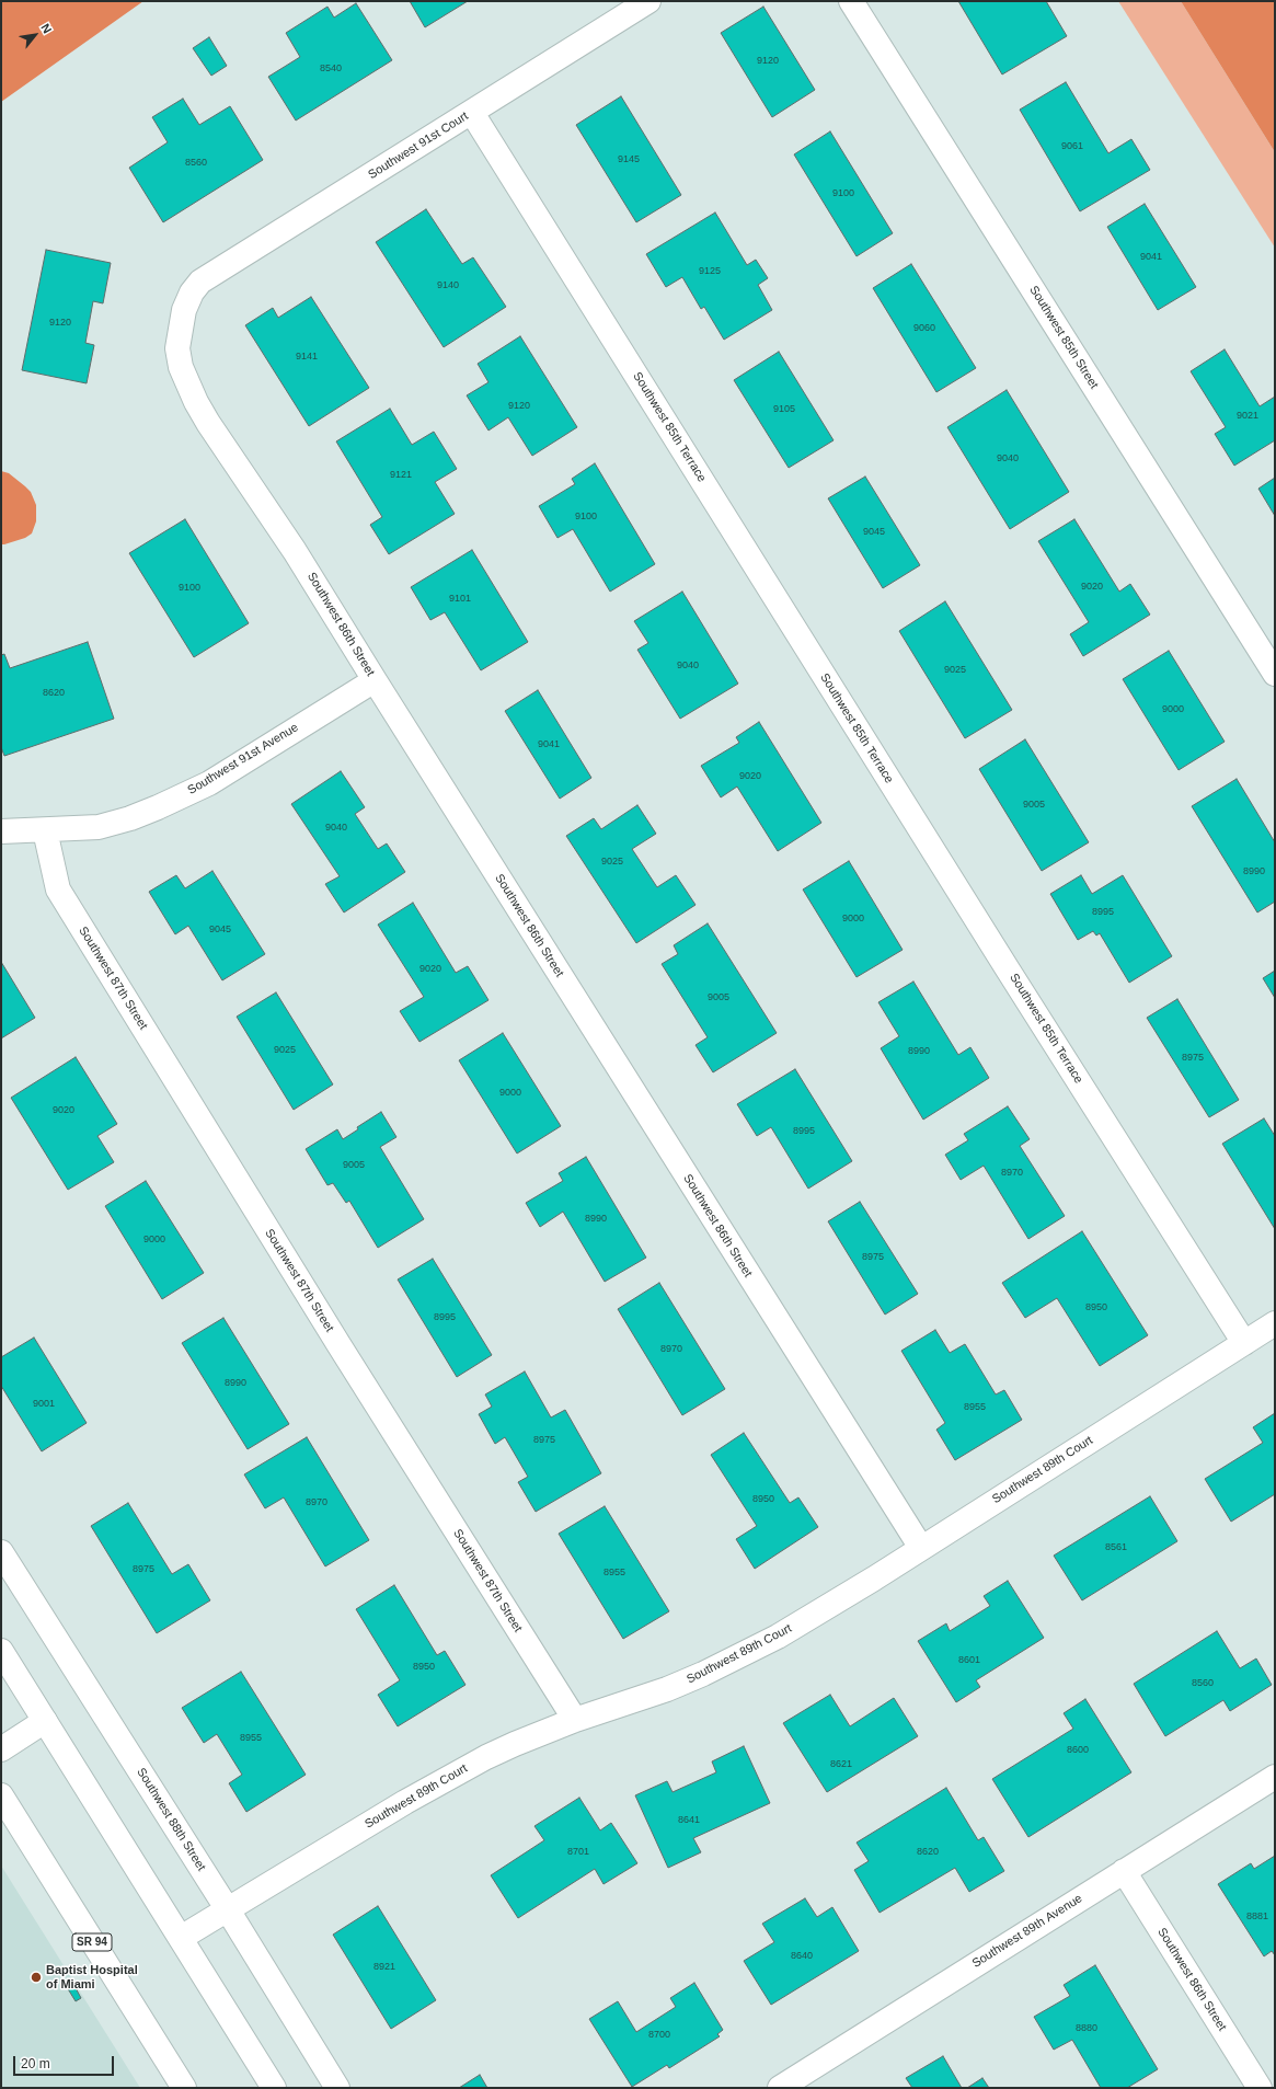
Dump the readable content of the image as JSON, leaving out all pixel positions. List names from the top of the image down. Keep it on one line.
{"streets":{"street":["Southwest 91st Court","Southwest 85th Street","Southwest 85th Terrace","Southwest 86th Street","Southwest 91st Avenue","Southwest 87th Street","Southwest 89th Court","Southwest 88th Street","Southwest 89th Avenue","SR 94"]},"crossings":[["Southwest 91st Court","Southwest 85th Terrace"],["Southwest 91st Court","Southwest 86th Street"],["Southwest 85th Terrace","Southwest 89th Court"],["Southwest 86th Street","Southwest 91st Avenue"],["Southwest 86th Street","Southwest 89th Court"],["Southwest 86th Street","Southwest 89th Avenue"],["Southwest 91st Avenue","Southwest 87th Street"],["Southwest 87th Street","Southwest 89th Court"],["Southwest 89th Court","Southwest 88th Street"]],"places":["Baptist Hospital of Miami"],"house_numbers":["9120","8540","9061","9145","8560","9100","9041","9125","9140","9120","9060","9141","9120","9105","9021","9040","9121","9100","9045","9020","9100","9101","9040","9025","8620","9000","9041","9020","9005","9040","9025","8990","8995","9000","9045","9020","9005","9025","8990","8975","9000","9020","8995","9005","8970","8990","9000","8975","8950","8995","8970","8990","9001","8955","8975","8950","8970","8561","8975","8955","8601","8950","8560","8955","8600","8621","8641","8701","8620","8881","8640","8921","8880","8700"],"scale_bar":"20 m","north":"top right"}
